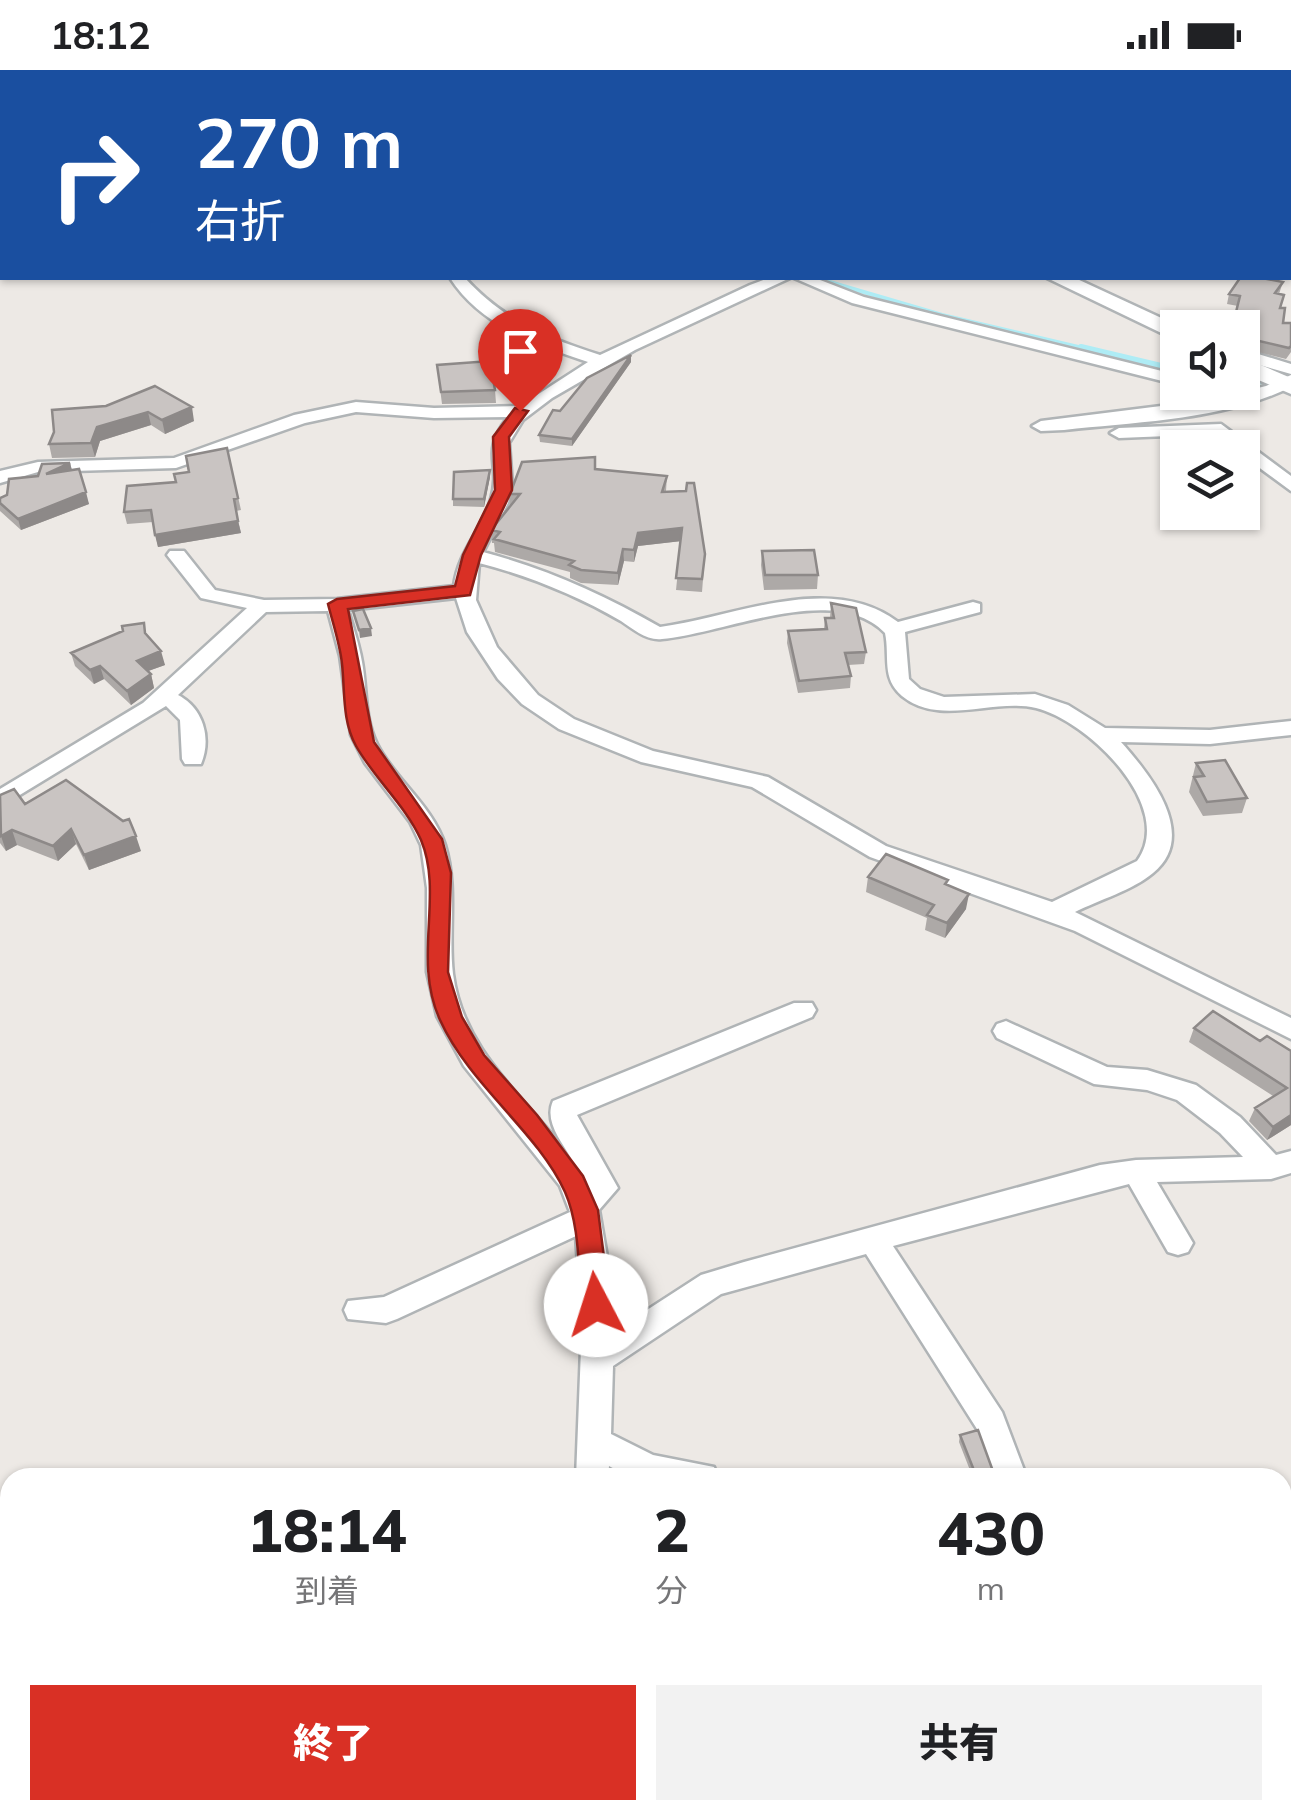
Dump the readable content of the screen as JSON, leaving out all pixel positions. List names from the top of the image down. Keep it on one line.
{"page":{"status":"18:12","turn":["270 m","右折"],"eta":["18:14","到着","2","分","430","m"],"buttons":["終了","共有"]}}
